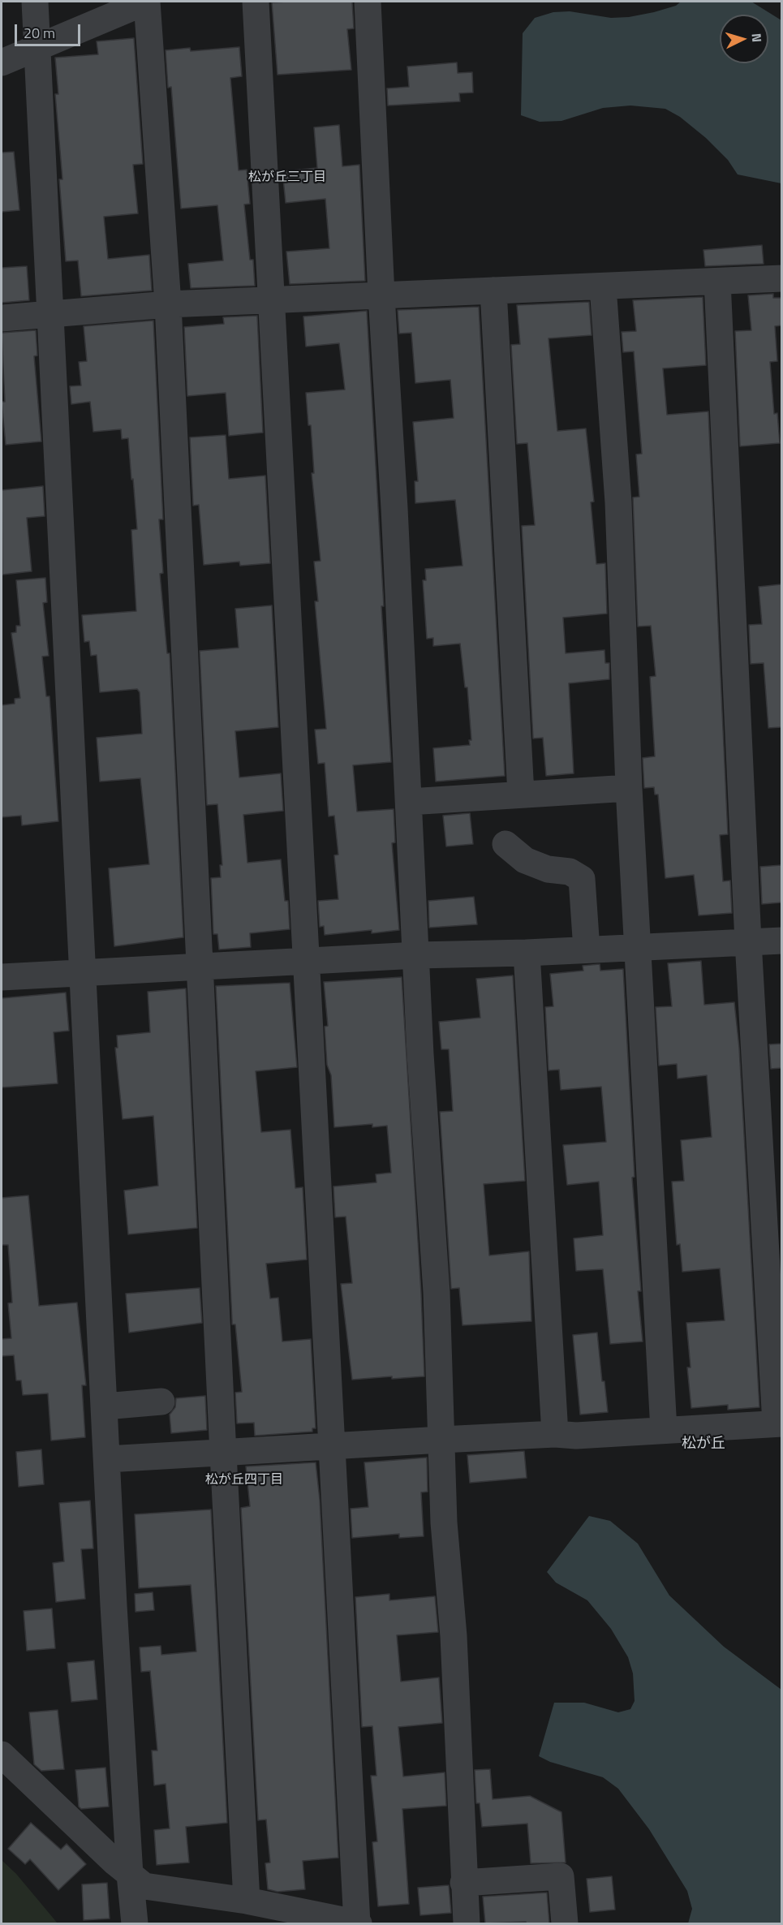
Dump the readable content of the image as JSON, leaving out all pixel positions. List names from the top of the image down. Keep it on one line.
{"districts":["松が丘三丁目","松が丘","松が丘四丁目"],"scale_bar":"20 m","north":"right"}
